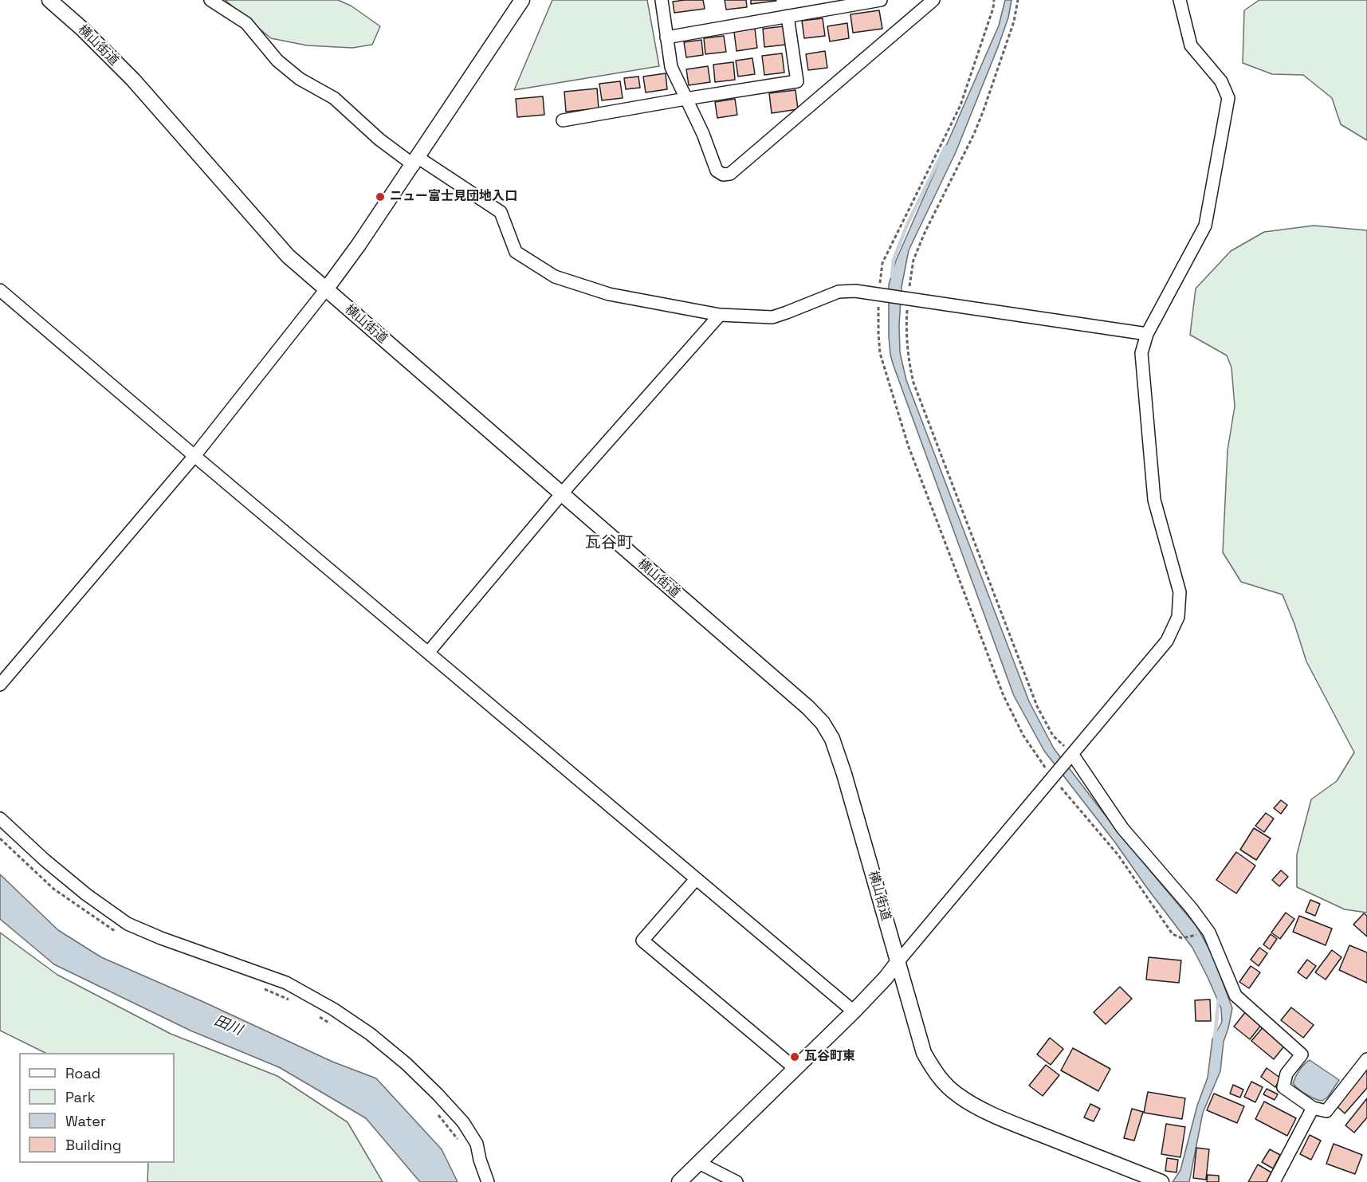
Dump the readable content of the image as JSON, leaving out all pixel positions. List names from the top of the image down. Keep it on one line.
{"streets":{"street":["横山街道"]},"districts":["瓦谷町"],"water":["田川"],"places":["ニュー富士見団地入口","瓦谷町東"],"legend":["Road","Park","Water","Building"]}
